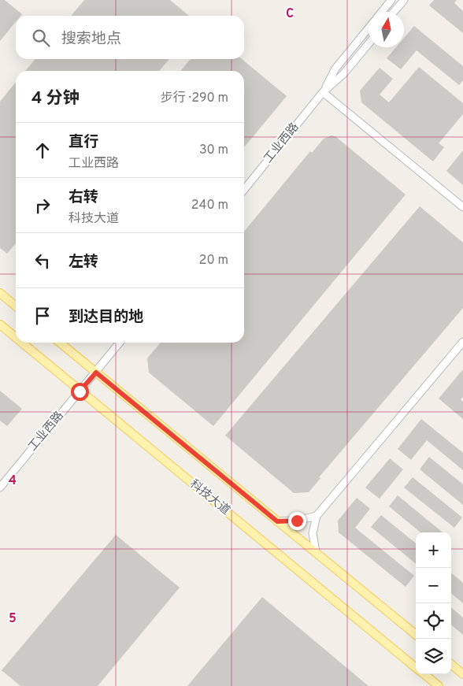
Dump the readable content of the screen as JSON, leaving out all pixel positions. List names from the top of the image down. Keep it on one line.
{"streets":{"main road":["科技大道"],"street":["工业西路"]},"crossings":[["工业西路","科技大道"]],"north":"top","page":{"search":"搜索地点","heading":["4 分钟","步行 · 290 m"],"list":[["直行","工业西路","30 m"],["右转","科技大道","240 m"],["左转","20 m"],"到达目的地"],"map_buttons":["+","−"]},"grid":{"columns":["C"],"rows":["4","5"]}}
